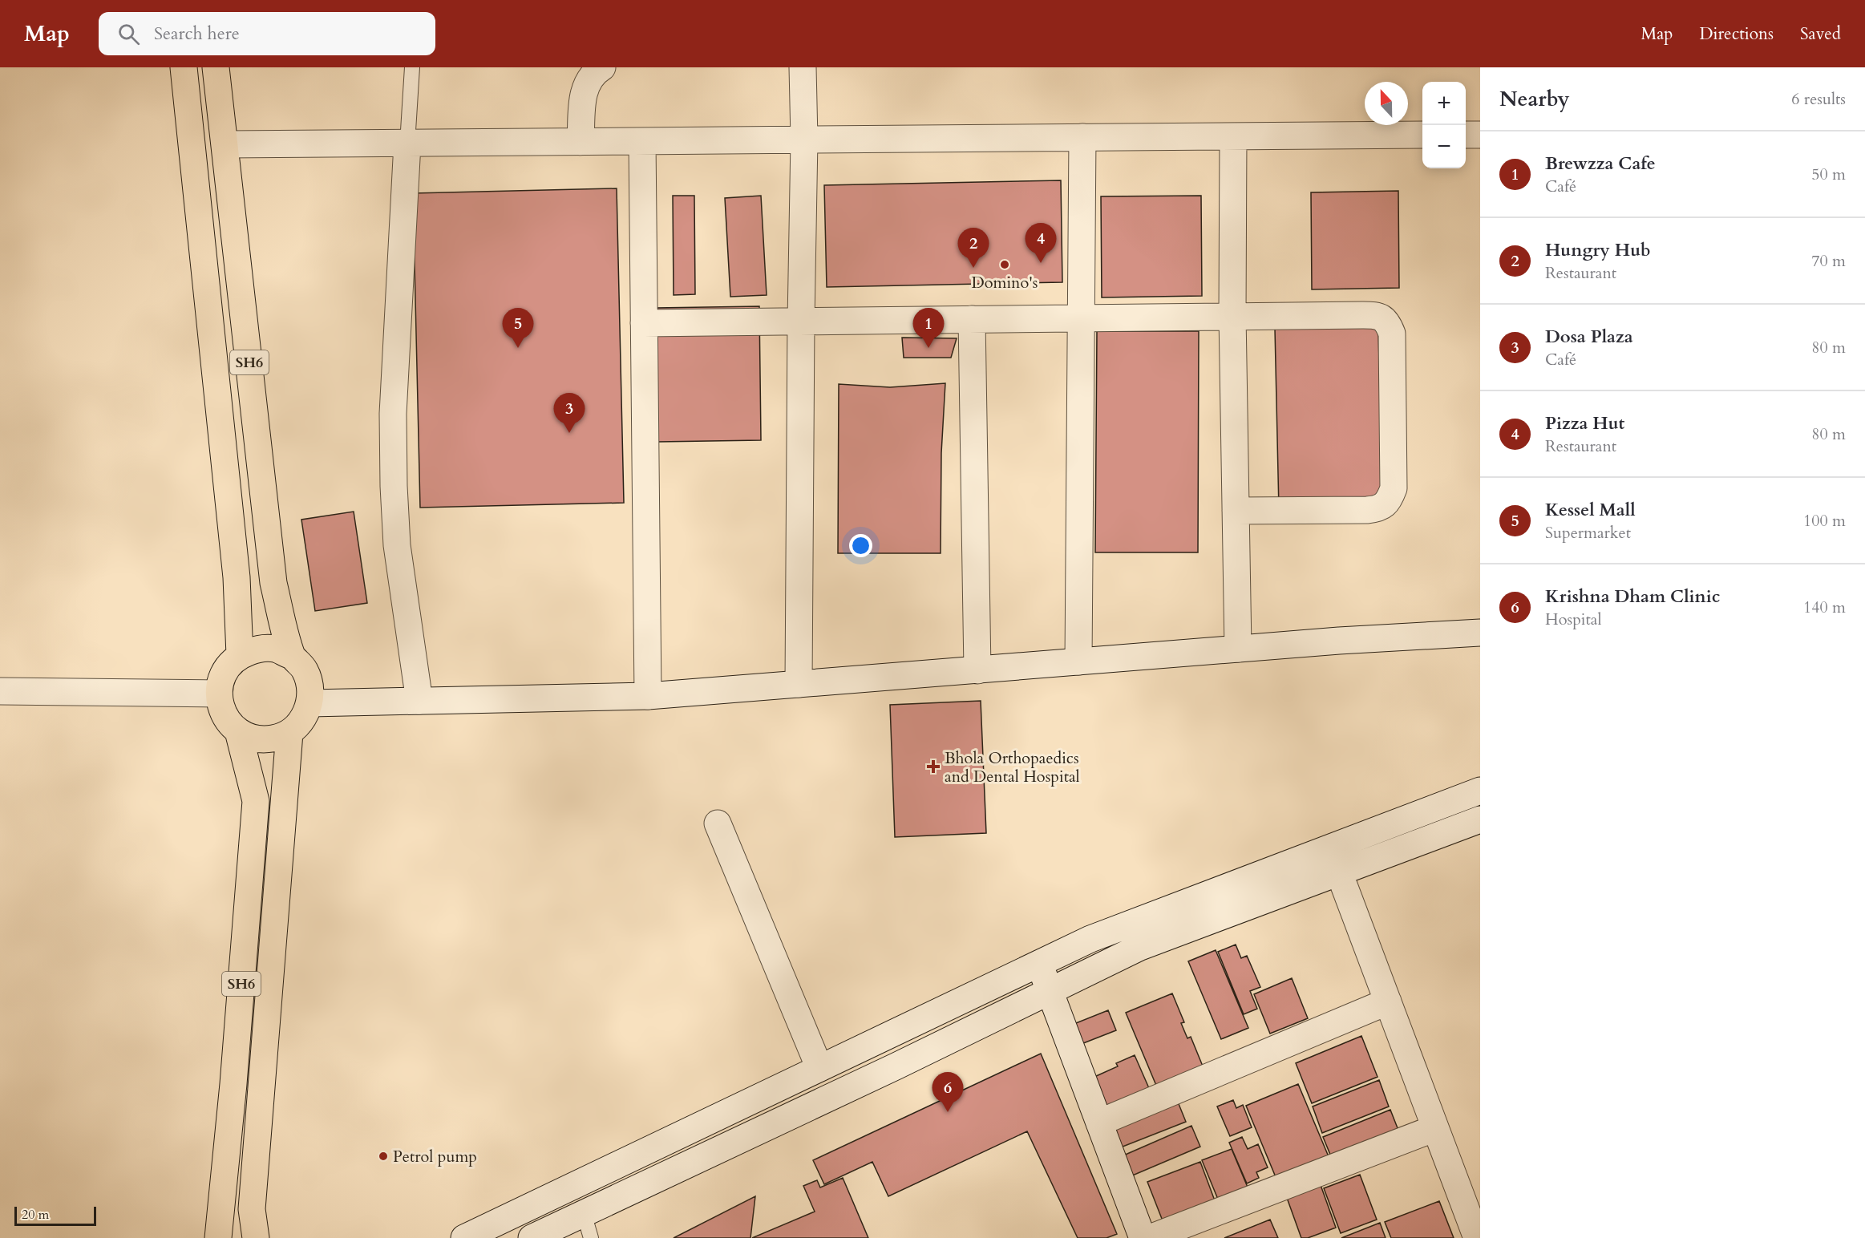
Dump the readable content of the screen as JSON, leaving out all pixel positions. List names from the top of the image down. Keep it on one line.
{"streets":{"main road":["SH6"]},"places":{"other":["Domino's","Petrol pump"],"health":["Bhola Orthopaedics and Dental Hospital"]},"scale_bar":"20 m","north":"top","page":{"header":"Map","search":"Search here","nav":["Map","Directions","Saved"],"heading":["Nearby","6 results"],"map_buttons":["+","−"],"list":[{"mark":"1","name":"Brewzza Cafe","note":"Café","value":"50 m"},{"mark":"2","name":"Hungry Hub","note":"Restaurant","value":"70 m"},{"mark":"3","name":"Dosa Plaza","note":"Café","value":"80 m"},{"mark":"4","name":"Pizza Hut","note":"Restaurant","value":"80 m"},{"mark":"5","name":"Kessel Mall","note":"Supermarket","value":"100 m"},{"mark":"6","name":"Krishna Dham Clinic","note":"Hospital","value":"140 m"}],"pins":["4","2","1","5","3","6"],"scale":"20 m"}}
